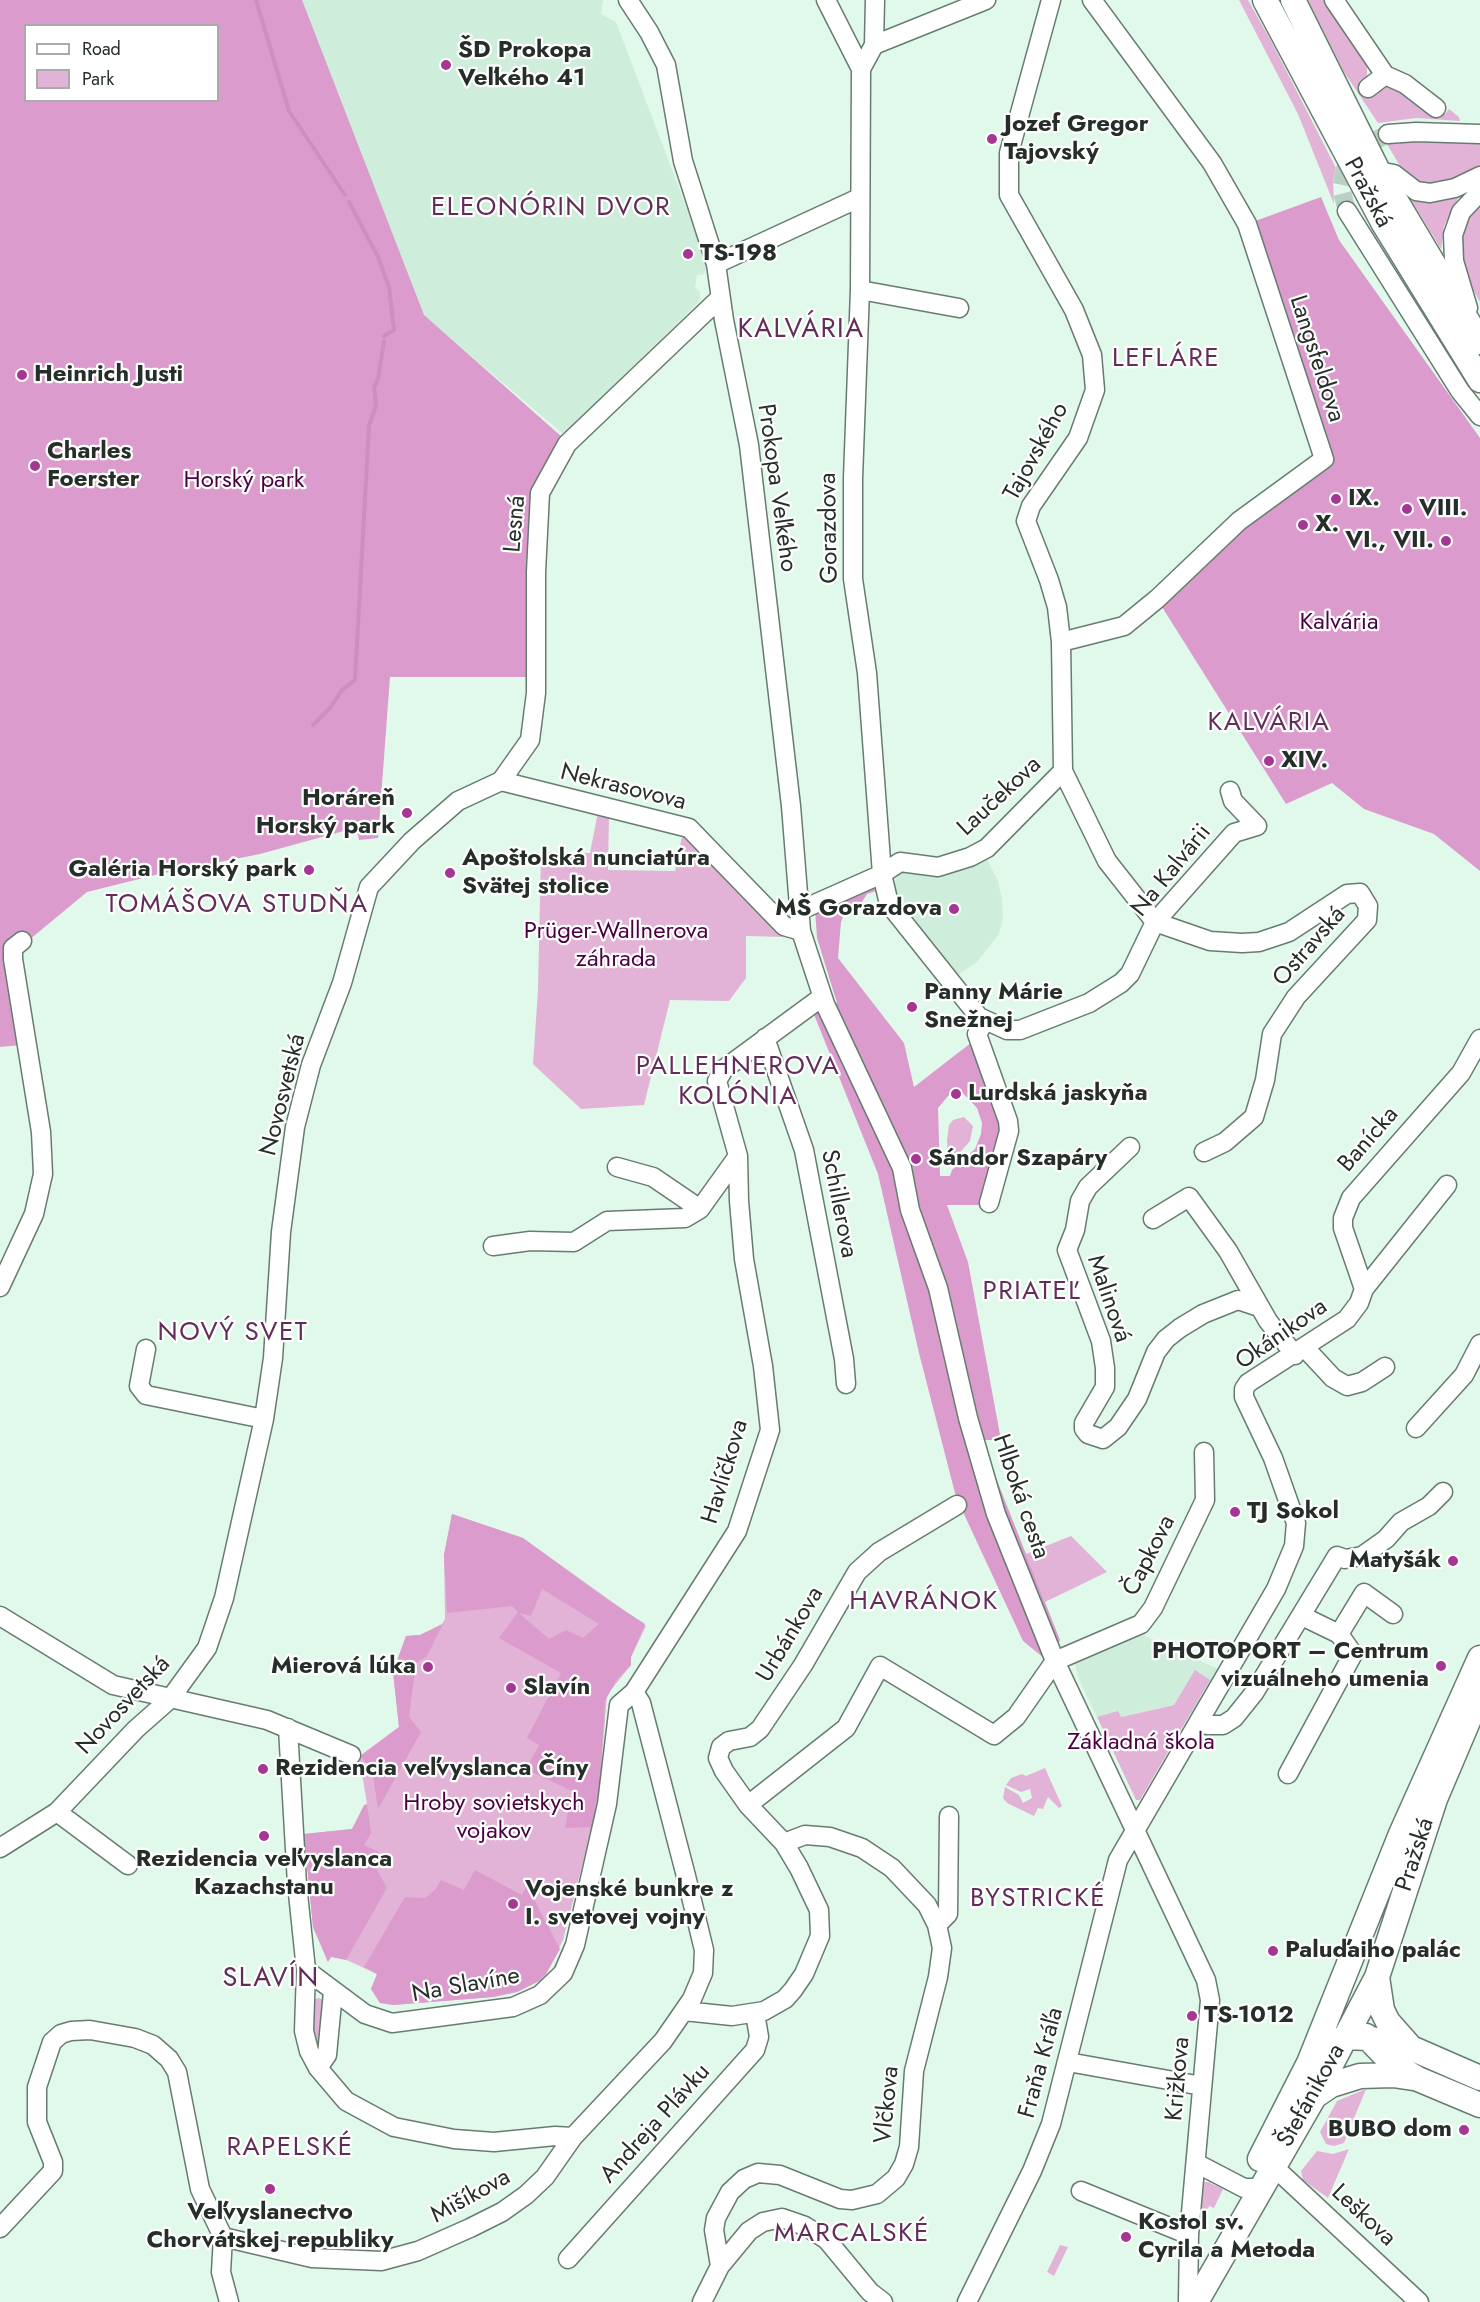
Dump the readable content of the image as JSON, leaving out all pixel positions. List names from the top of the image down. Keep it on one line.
{"streets":{"main road":["Pražská","Štefánikova"],"street":["Langsfeldova","Tajovského","Prokopa Veľkého","Lesná","Gorazdova","Nekrasovova","Laučekova","Na Kalvárii","Ostravská","Novosvetská","Banícka","Schillerova","Malinová","Okánikova","Havlíčkova","Hlboká cesta","Čapkova","Urbánkova","Na Slavíne","Fraňa Kráľa","Križkova","Vlčkova","Andreja Plávku","Mišíkova","Leškova"]},"crossings":[["Pražská","Štefánikova"],["Langsfeldova","Tajovského"],["Tajovského","Laučekova"],["Tajovského","Na Kalvárii"],["Tajovského","Ostravská"],["Prokopa Veľkého","Lesná"],["Prokopa Veľkého","Nekrasovova"],["Prokopa Veľkého","Laučekova"],["Prokopa Veľkého","Havlíčkova"],["Prokopa Veľkého","Hlboká cesta"],["Lesná","Nekrasovova"],["Lesná","Novosvetská"],["Gorazdova","Laučekova"],["Gorazdova","Na Kalvárii"],["Nekrasovova","Novosvetská"],["Na Kalvárii","Ostravská"],["Banícka","Okánikova"],["Schillerova","Havlíčkova"],["Okánikova","Fraňa Kráľa"],["Havlíčkova","Hlboká cesta"],["Havlíčkova","Na Slavíne"],["Hlboká cesta","Čapkova"],["Hlboká cesta","Fraňa Kráľa"],["Hlboká cesta","Križkova"],["Križkova","Štefánikova"],["Štefánikova","Leškova"]],"districts":["ELEONÓRIN DVOR","KALVÁRIA","LEFLÁRE","KALVÁRIA","TOMÁŠOVA STUDŇA","PALLEHNEROVA KOLÓNIA","PRIATEĽ","NOVÝ SVET","HAVRÁNOK","BYSTRICKÉ","SLAVÍN","RAPELSKÉ","MARCALSKÉ"],"parks":["Horský park","Kalvária","Prüger-Wallnerova záhrada","Základná škola","Hroby sovietskych vojakov"],"places":["ŠD Prokopa Veľkého 41","Jozef Gregor Tajovský","TS-198","Heinrich Justi","Charles Foerster","IX.","VIII.","X.","VI., VII.","XIV.","Horáreň Horský park","Galéria Horský park","Apoštolská nunciatúra Svätej stolice","MŠ Gorazdova","Panny Márie Snežnej","Lurdská jaskyňa","Sándor Szapáry","TJ Sokol","Matyšák","PHOTOPORT – Centrum vizuálneho umenia","Mierová lúka","Slavín","Rezidencia veľvyslanca Číny","Rezidencia veľvyslanca Kazachstanu","Vojenské bunkre z I. svetovej vojny","Paluďaiho palác","TS-1012","BUBO dom","Veľvyslanectvo Chorvátskej republiky","Kostol sv. Cyrila a Metoda"],"legend":["Road","Park"]}
